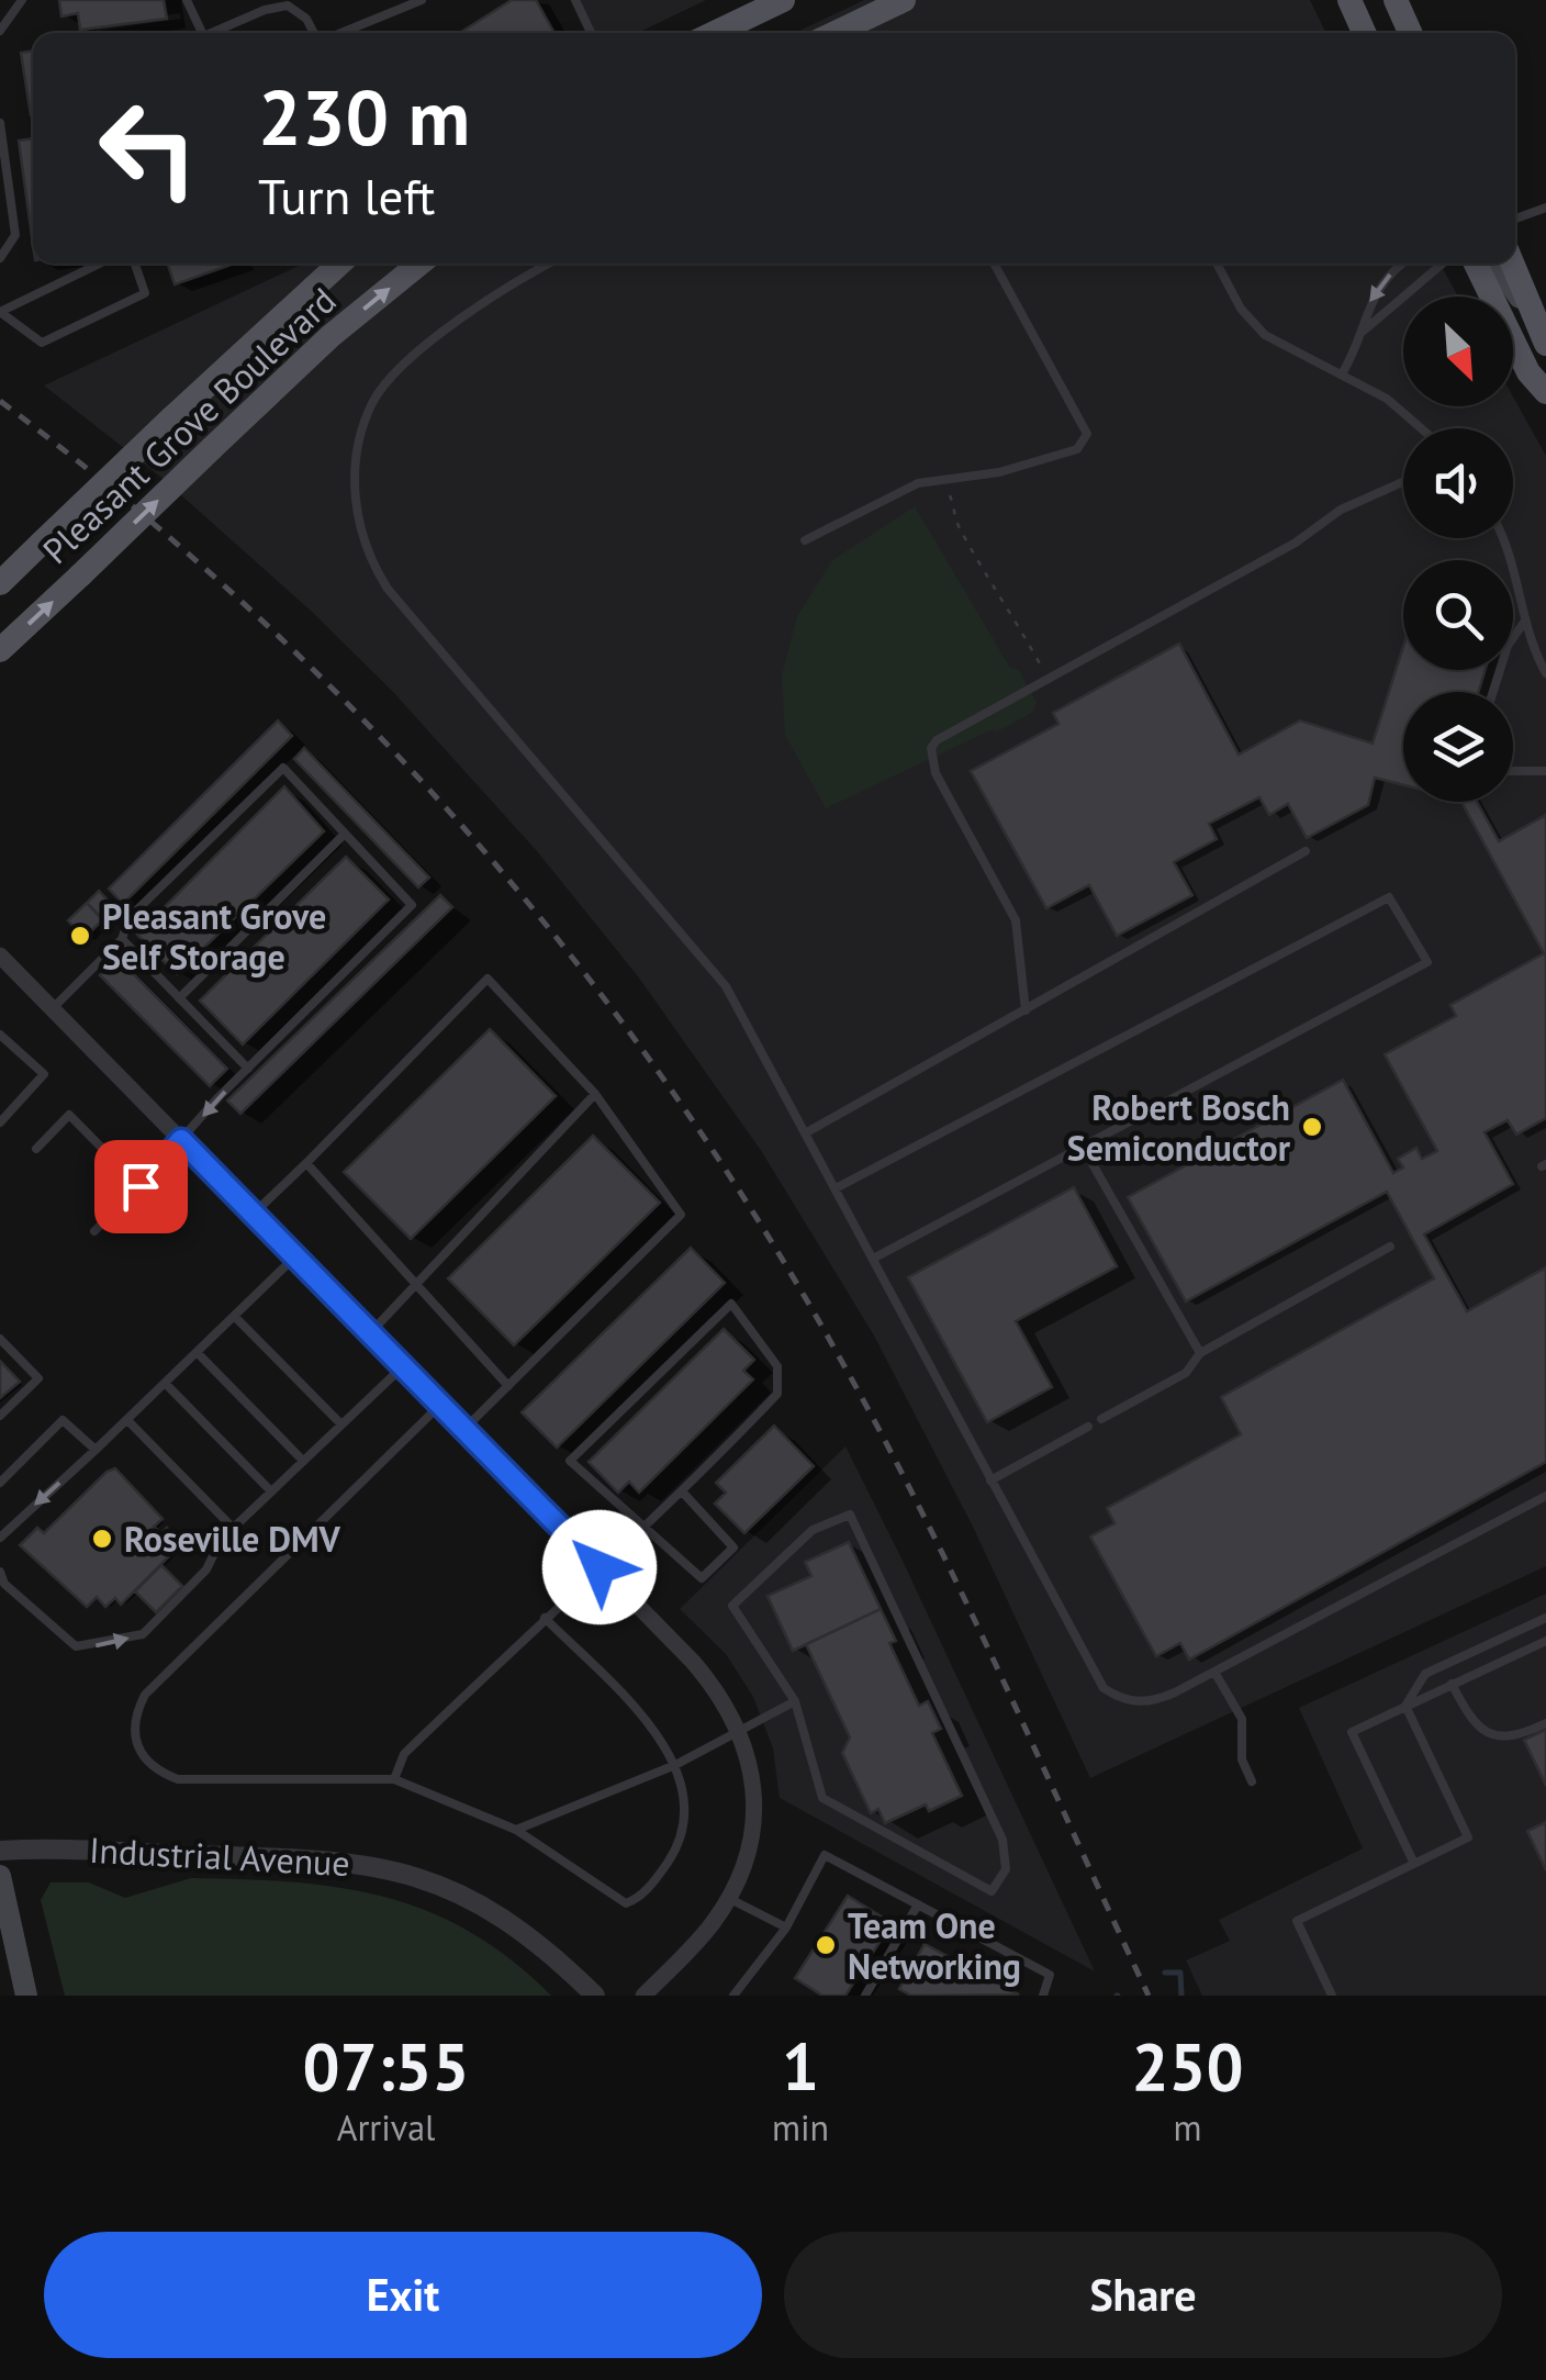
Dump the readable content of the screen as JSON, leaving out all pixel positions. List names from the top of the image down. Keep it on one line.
{"streets":{"main road":["Pleasant Grove Boulevard"],"street":["Industrial Avenue"]},"places":["Pleasant Grove Self Storage","Robert Bosch Semiconductor","Roseville DMV","Team One Networking"],"north":"bottom right","page":{"turn":["230 m","Turn left"],"eta":["07:55","Arrival","1","min","250","m"],"buttons":["Exit","Share"]}}
